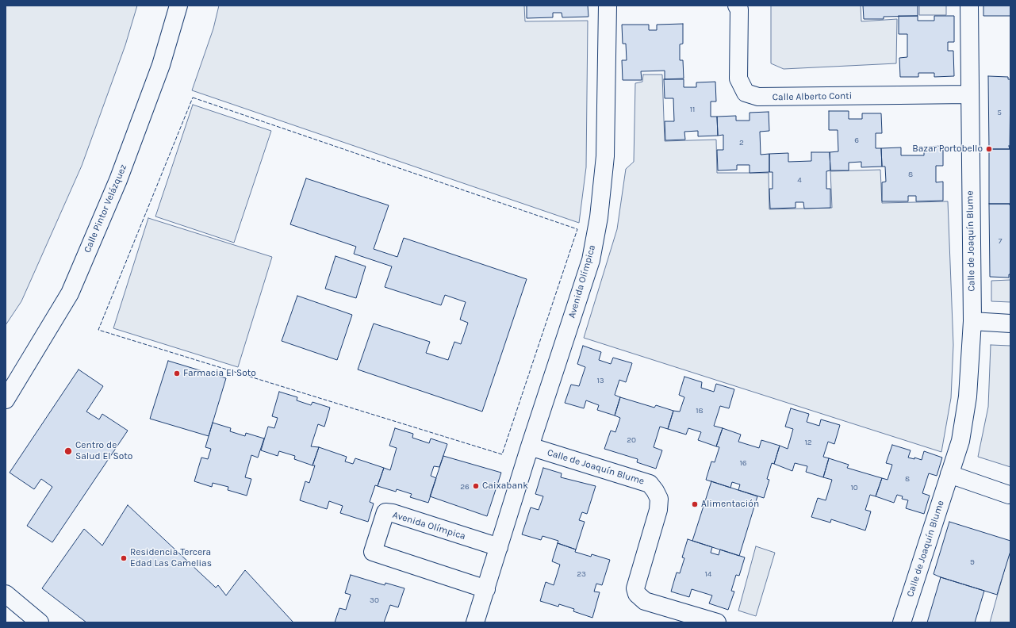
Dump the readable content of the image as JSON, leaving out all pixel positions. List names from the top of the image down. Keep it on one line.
{"streets":{"street":["Calle Alberto Conti","Calle Pintor Velázquez","Calle de Joaquín Blume","Avenida Olímpica"]},"crossings":[["Calle Alberto Conti","Calle de Joaquín Blume"],["Calle de Joaquín Blume","Avenida Olímpica"]],"places":["Bazar Portobello","Farmacia El Soto","Centro de Salud El Soto","Caixabank","Alimentación","Residencia Tercera Edad Las Camelias"],"house_numbers":["11","5","6","2","8","4","7","13","18","20","12","16","8","26","10","9","23","14","30"]}
